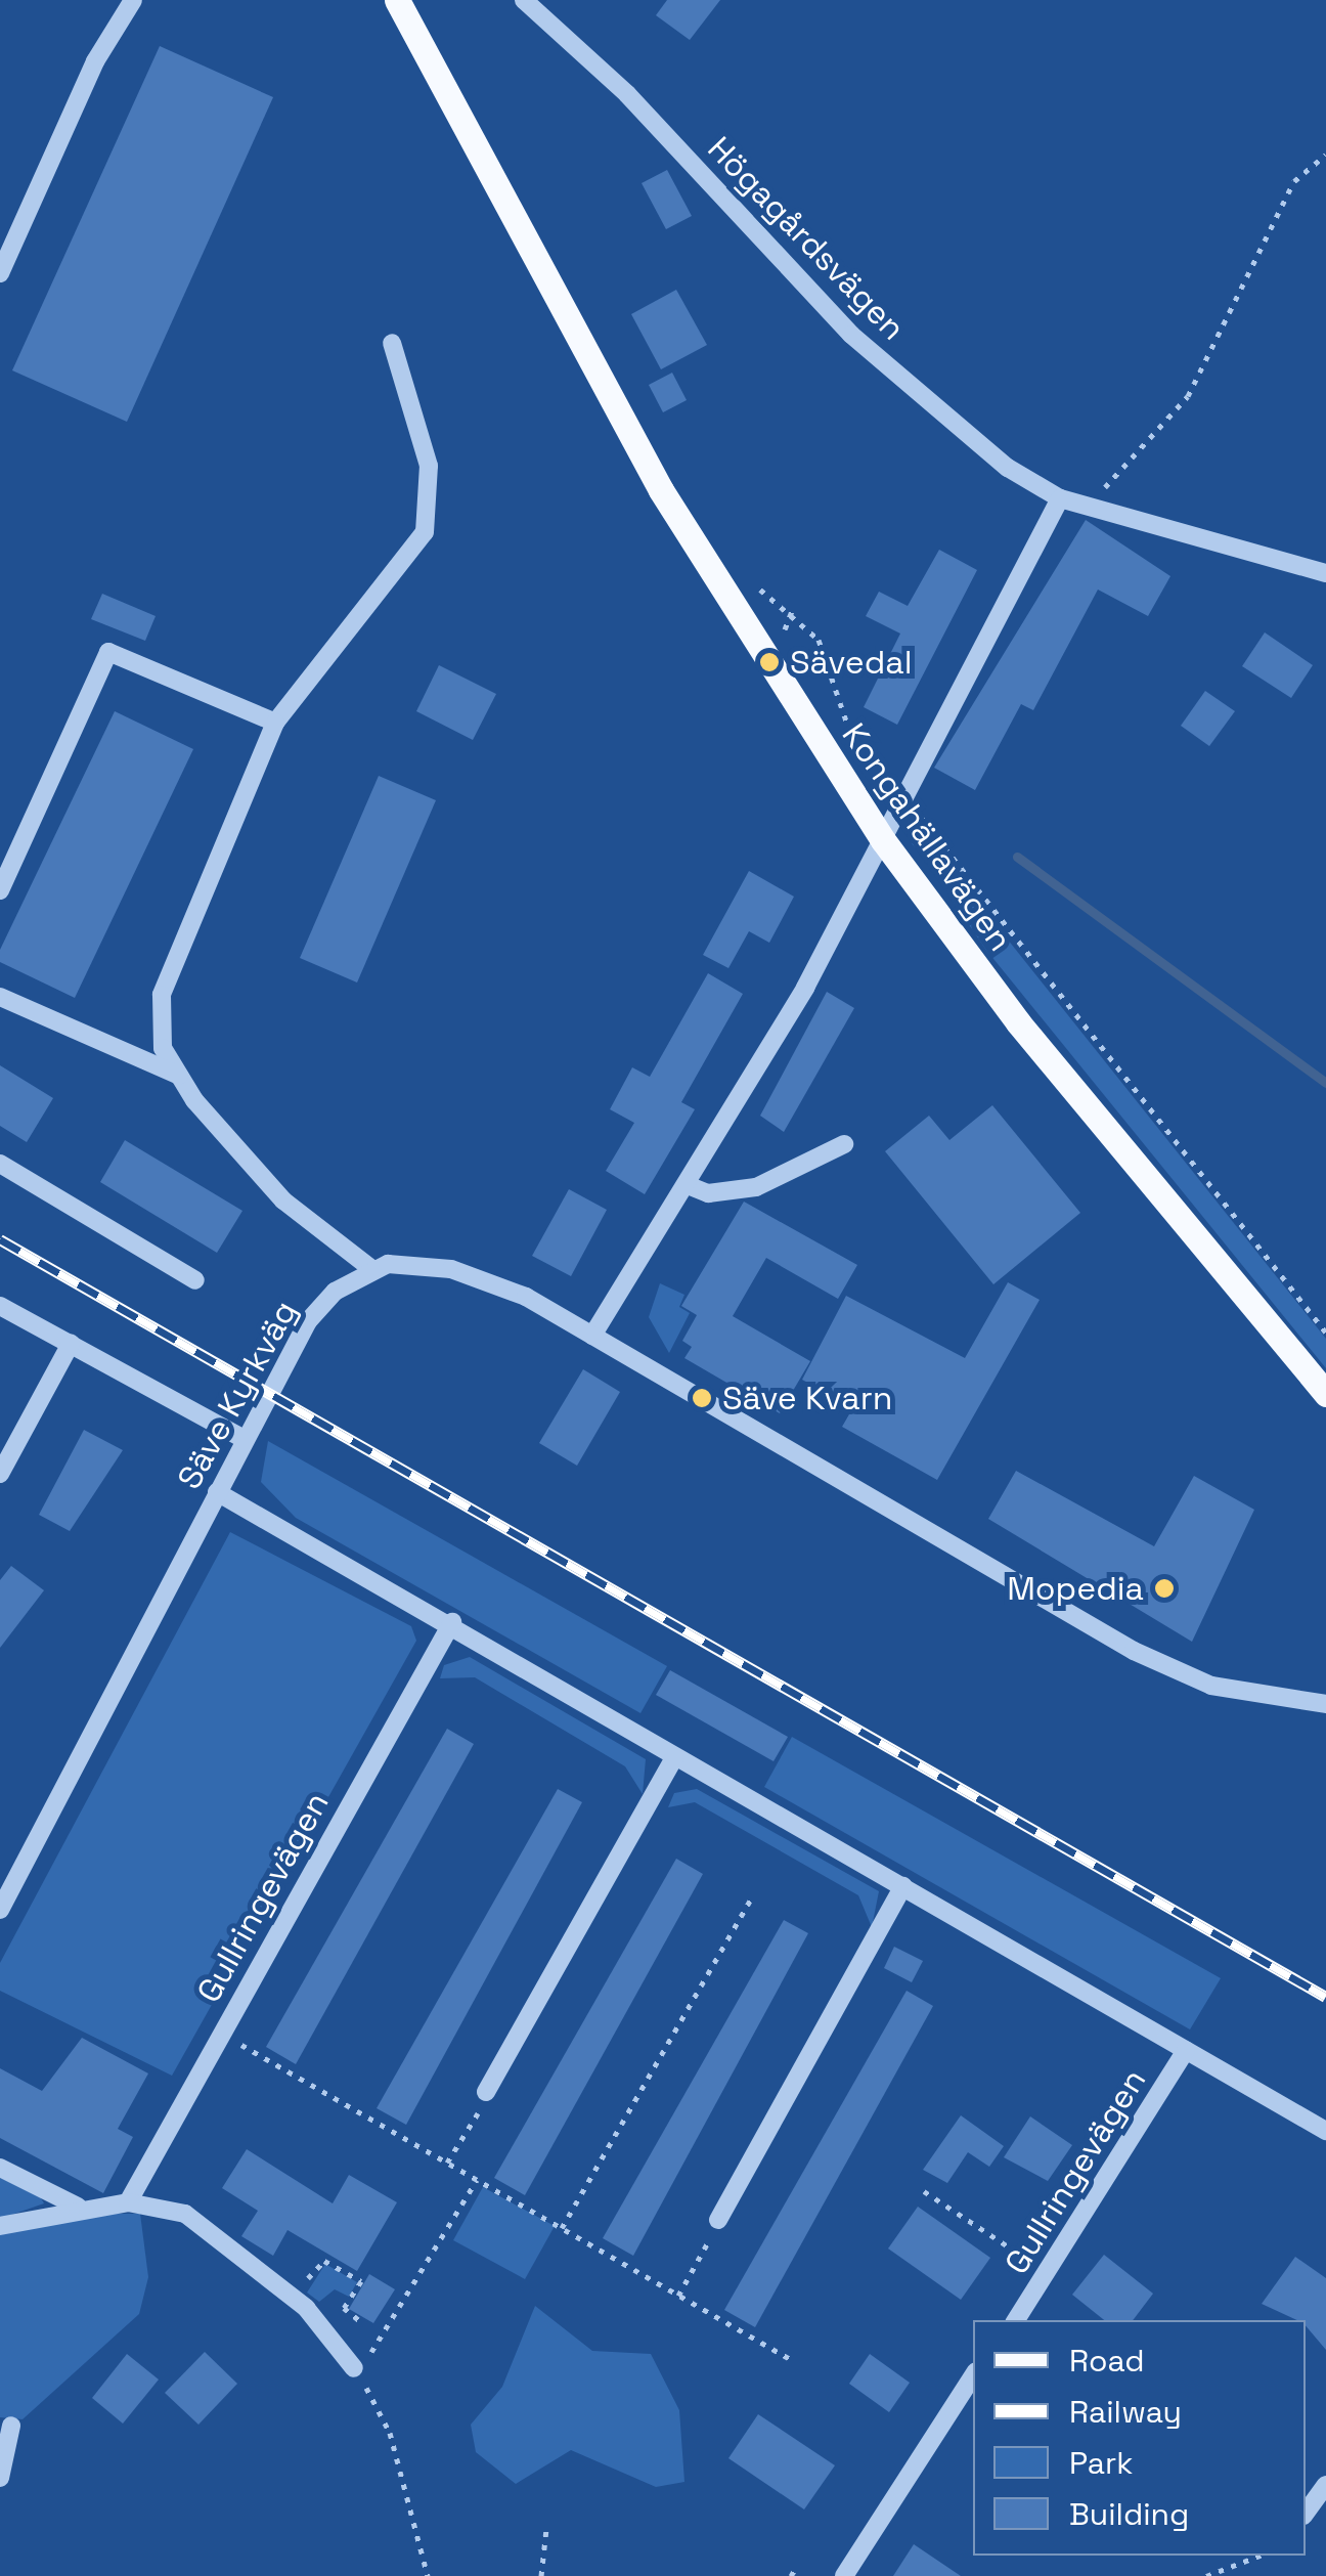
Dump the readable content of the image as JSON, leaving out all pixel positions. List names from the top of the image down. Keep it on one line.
{"streets":{"main road":["Kongahällavägen"],"street":["Högagårdsvägen","Säve Kyrkväg","Gullringevägen"]},"crossings":[["Säve Kyrkväg","Gullringevägen"]],"places":["Sävedal","Säve Kvarn","Mopedia"],"legend":["Road","Railway","Park","Building"]}
